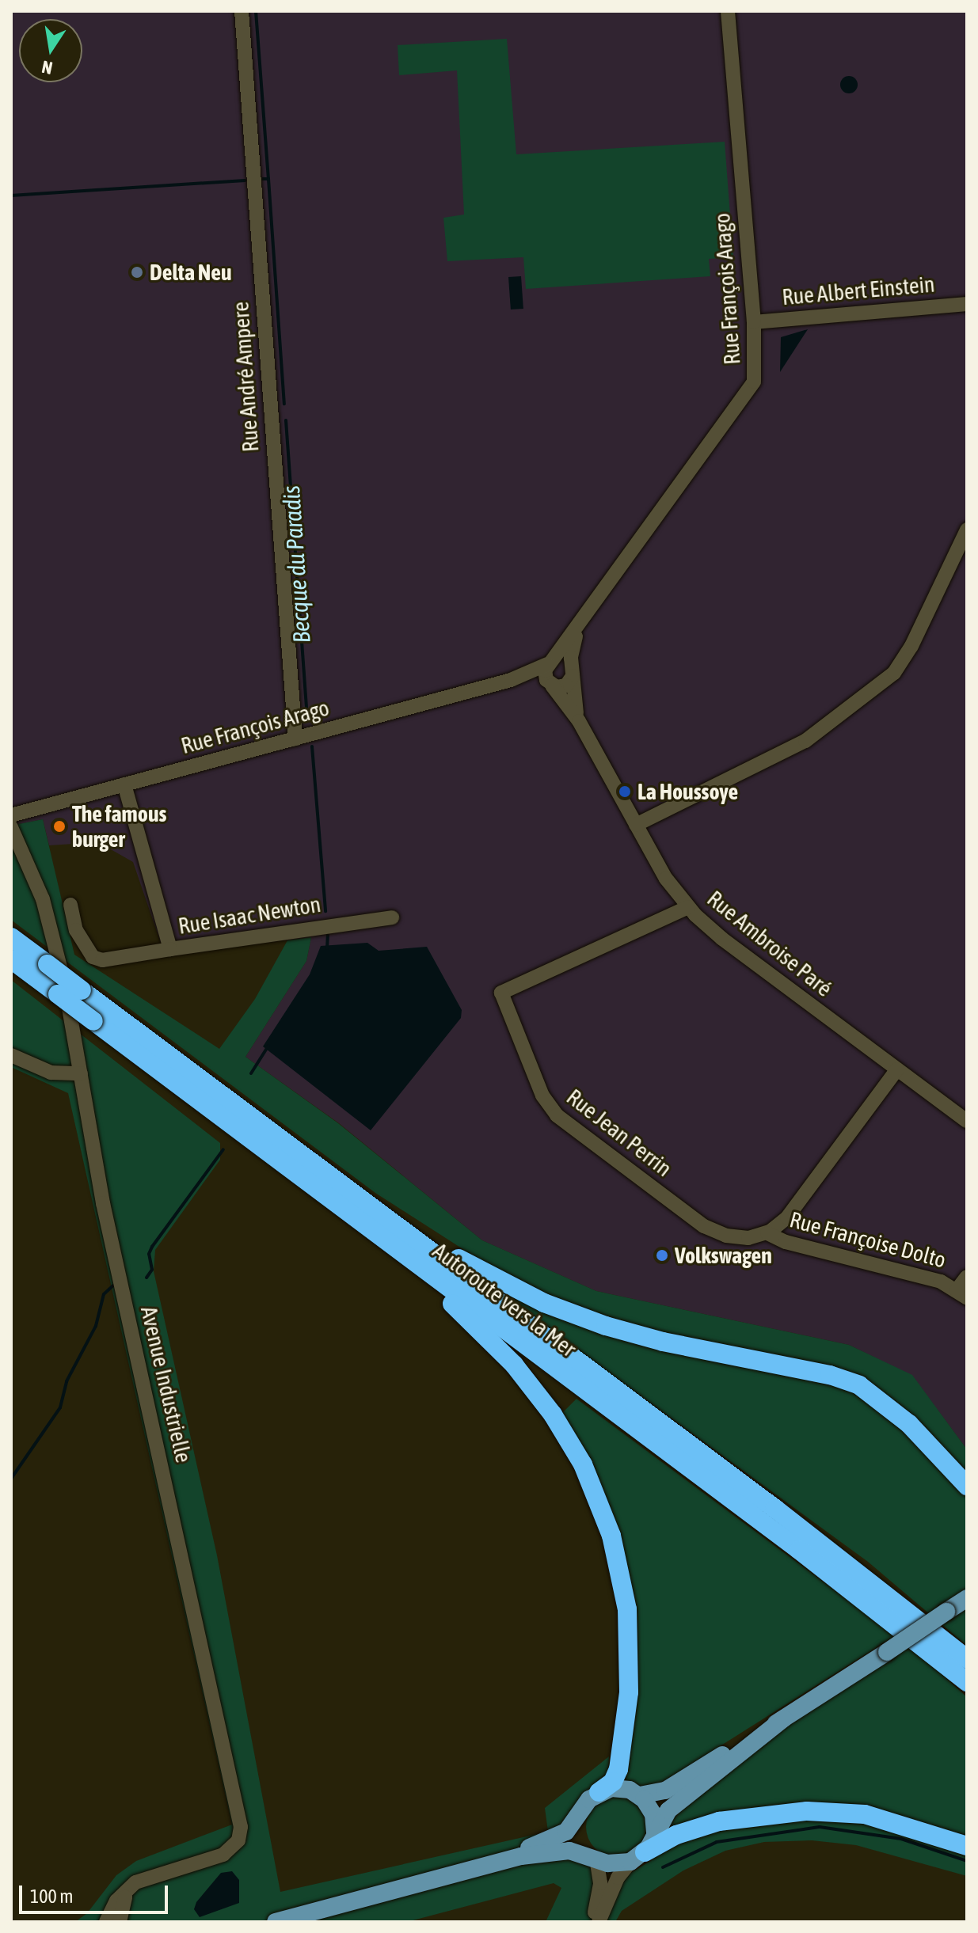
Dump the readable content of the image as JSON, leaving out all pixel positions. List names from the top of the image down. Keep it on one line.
{"streets":{"highway":["Autoroute vers la Mer"],"street":["Rue François Arago","Rue Albert Einstein","Rue André Ampere","Rue Isaac Newton","Rue Ambroise Paré","Rue Jean Perrin","Rue Françoise Dolto","Avenue Industrielle"]},"crossings":[["Rue François Arago","Rue Albert Einstein"],["Rue François Arago","Rue André Ampere"],["Rue François Arago","Rue Isaac Newton"],["Rue François Arago","Rue Ambroise Paré"],["Rue Ambroise Paré","Rue Jean Perrin"],["Rue Jean Perrin","Rue Françoise Dolto"]],"water":["Becque du Paradis"],"places":["Delta Neu","La Houssoye","The famous burger","Volkswagen"],"scale_bar":"100 m","north":"bottom"}
